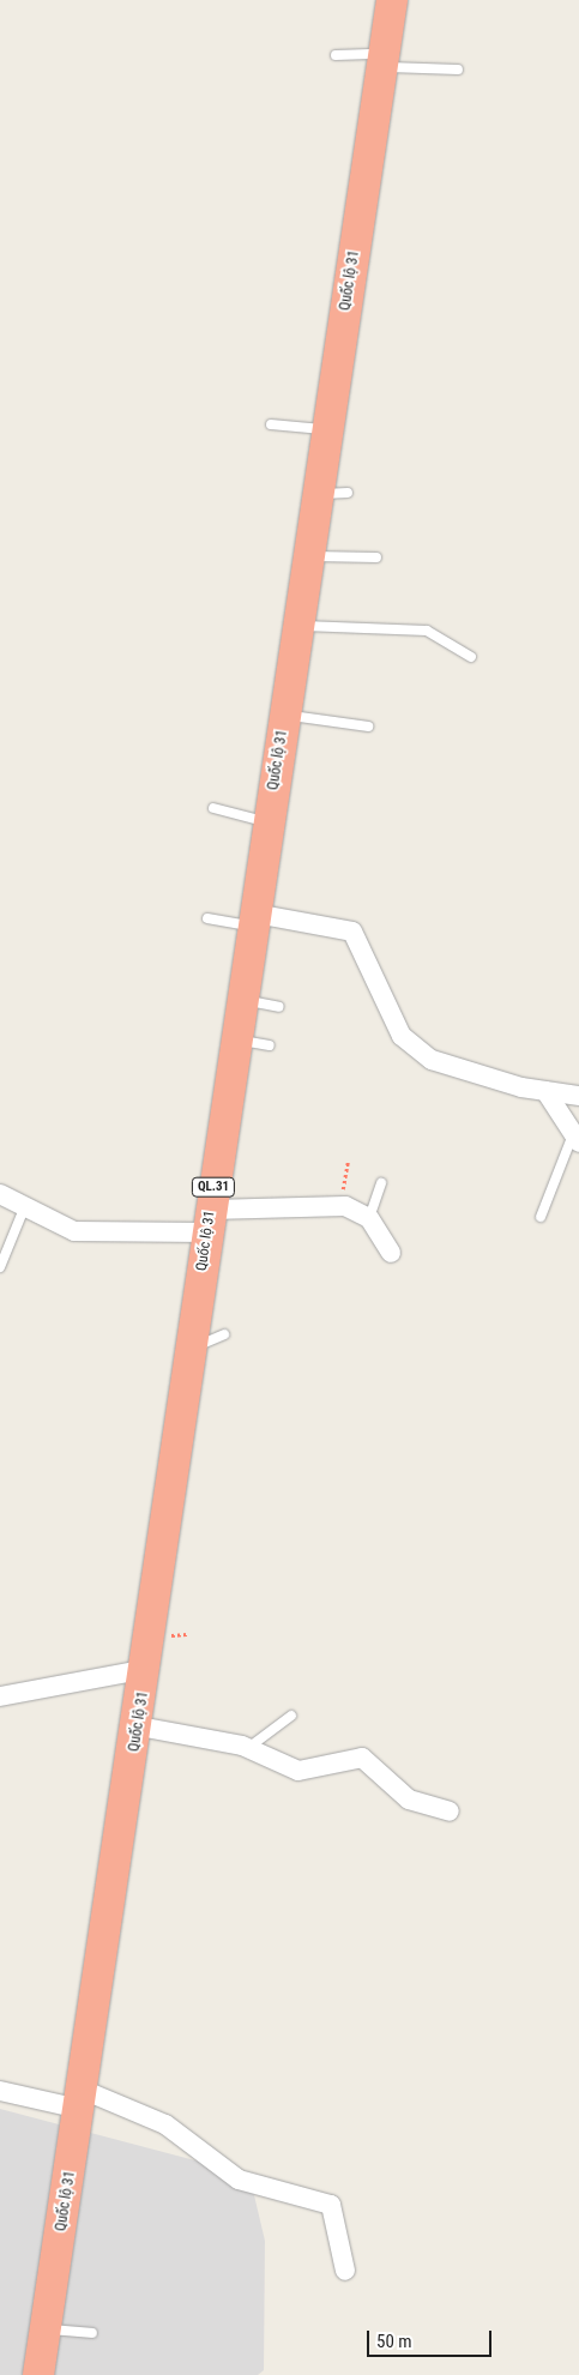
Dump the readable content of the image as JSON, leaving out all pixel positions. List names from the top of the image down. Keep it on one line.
{"streets":{"highway":["Quốc lộ 31","QL.31"]},"scale_bar":"50 m"}
